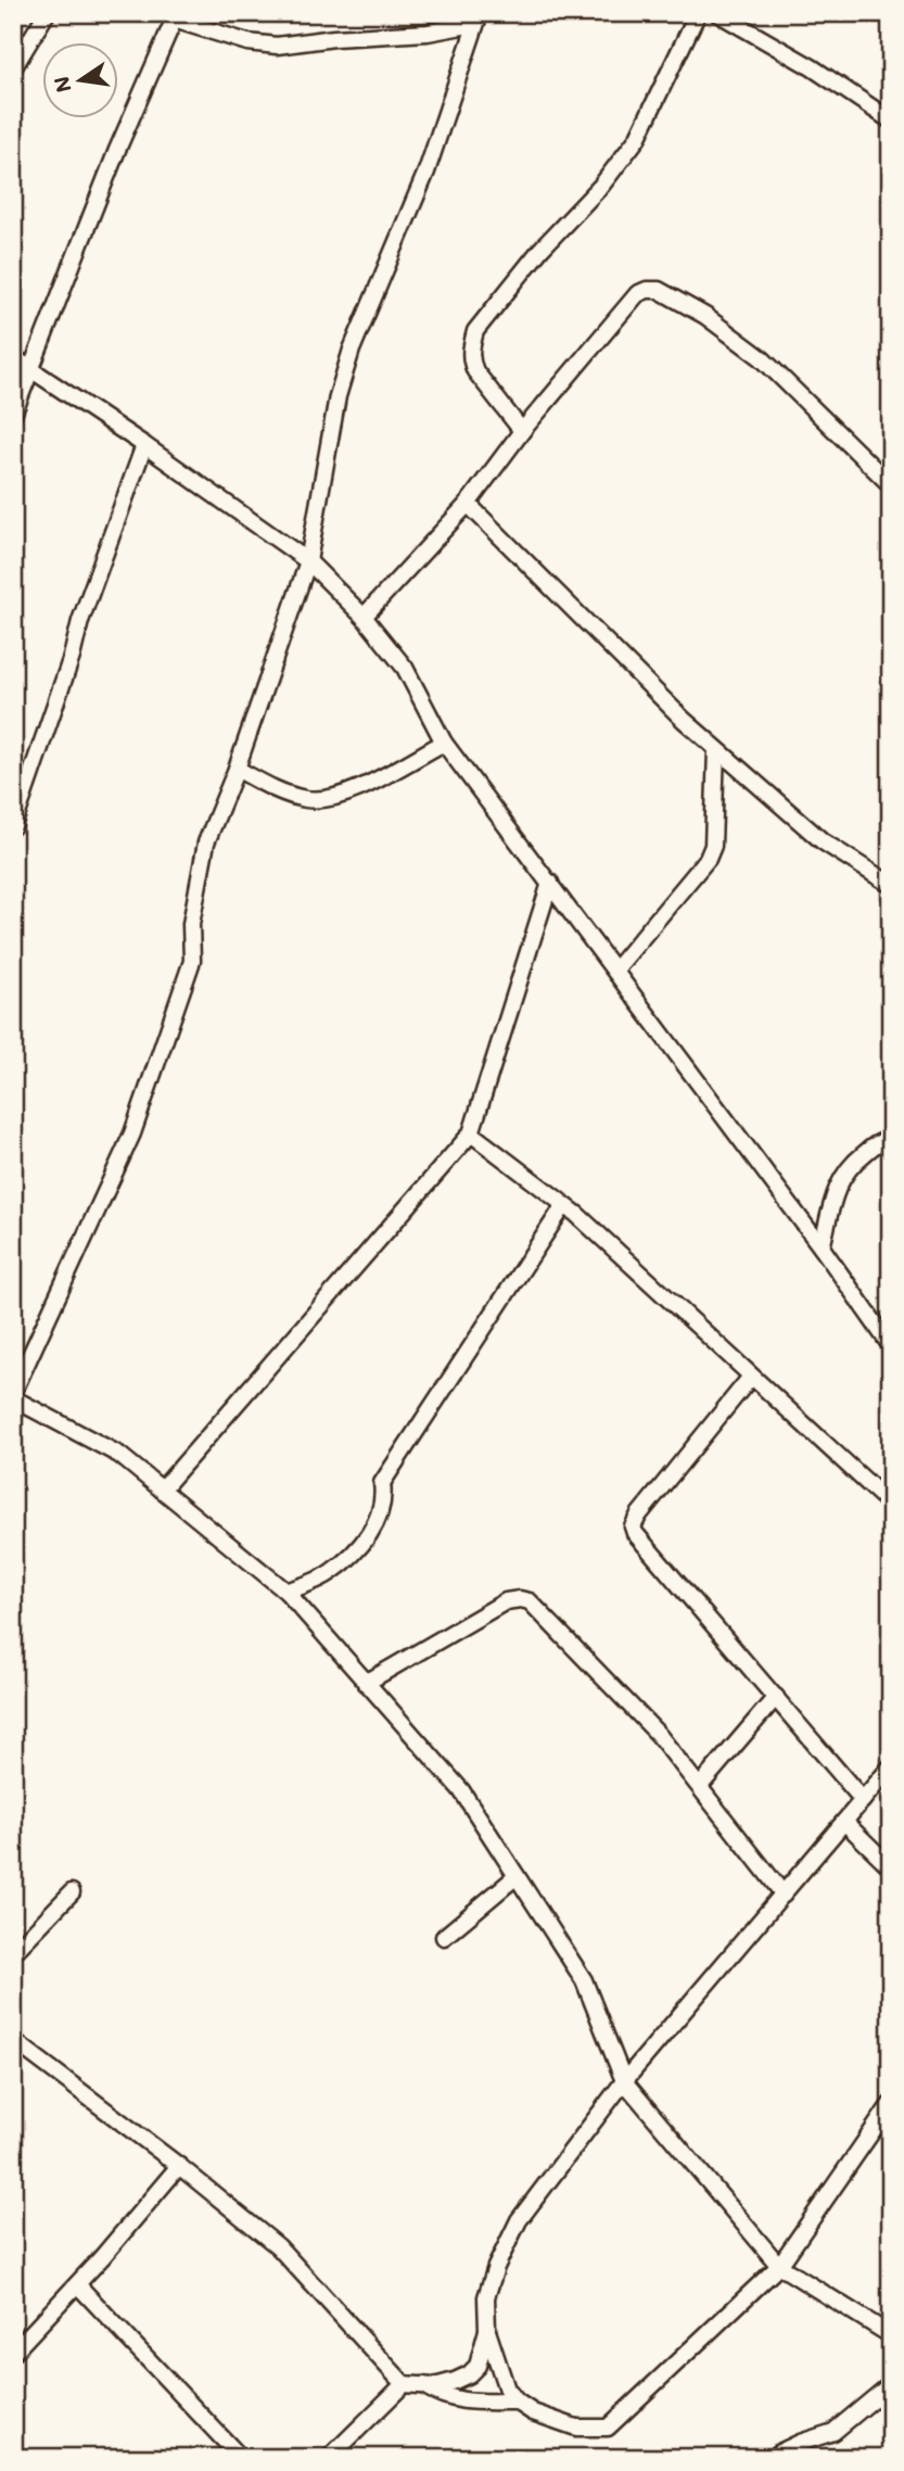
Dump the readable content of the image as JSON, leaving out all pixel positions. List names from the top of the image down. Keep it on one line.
{"north":"left"}
